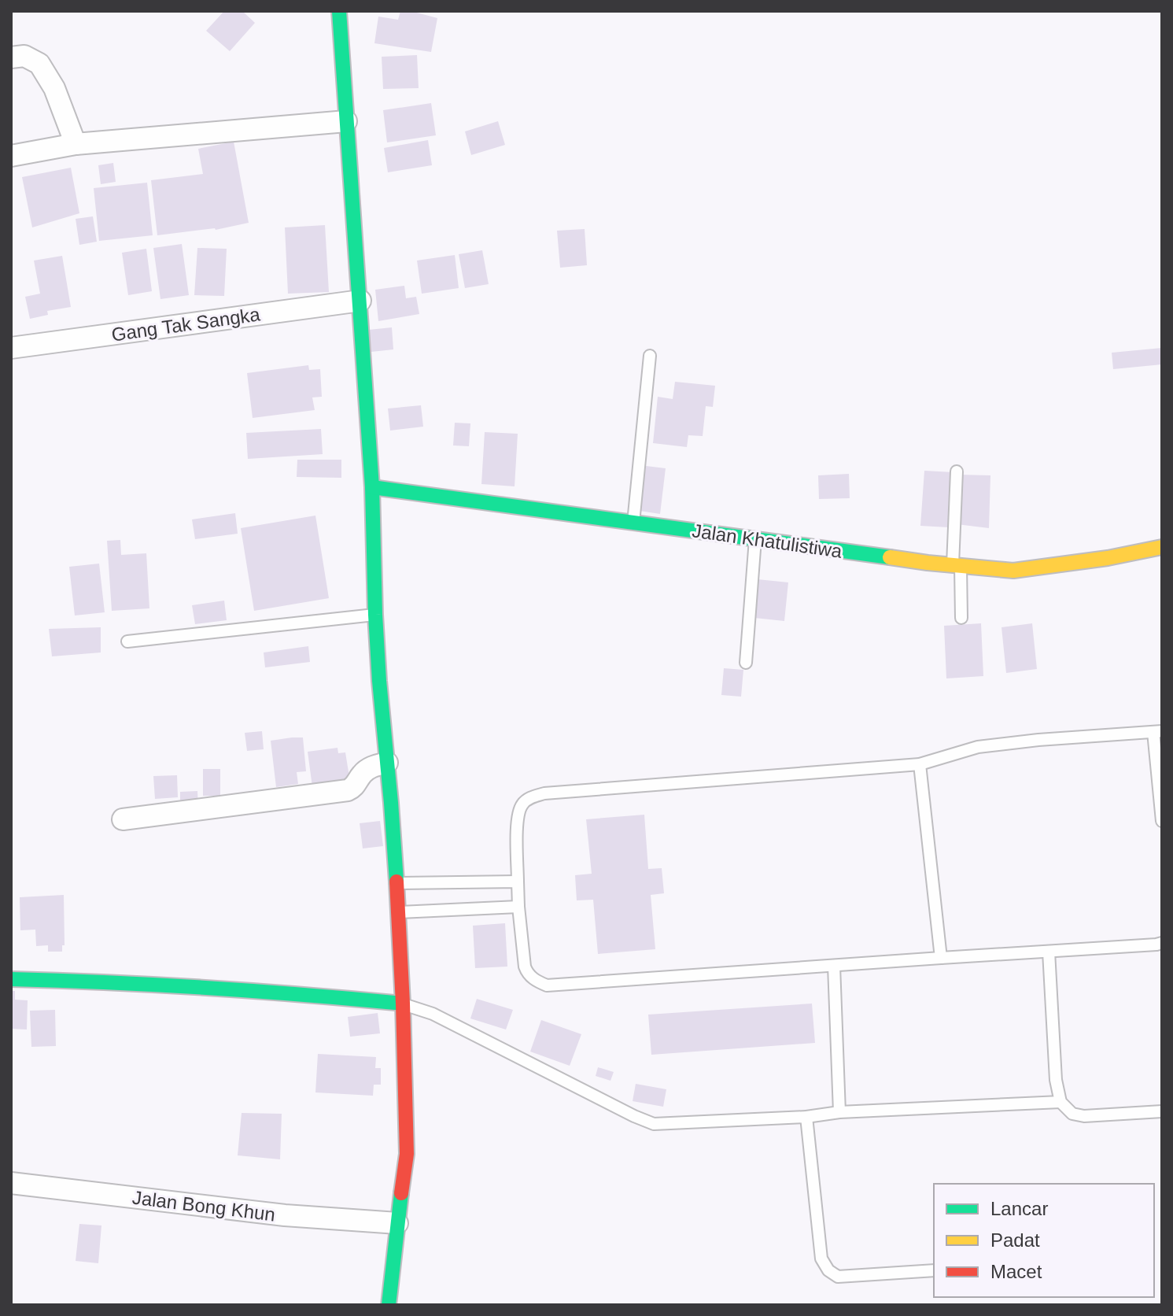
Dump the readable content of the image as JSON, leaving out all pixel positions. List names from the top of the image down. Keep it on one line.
{"streets":{"street":["Gang Tak Sangka","Jalan Khatulistiwa","Jalan Bong Khun"]},"legend":["Lancar","Padat","Macet"]}
